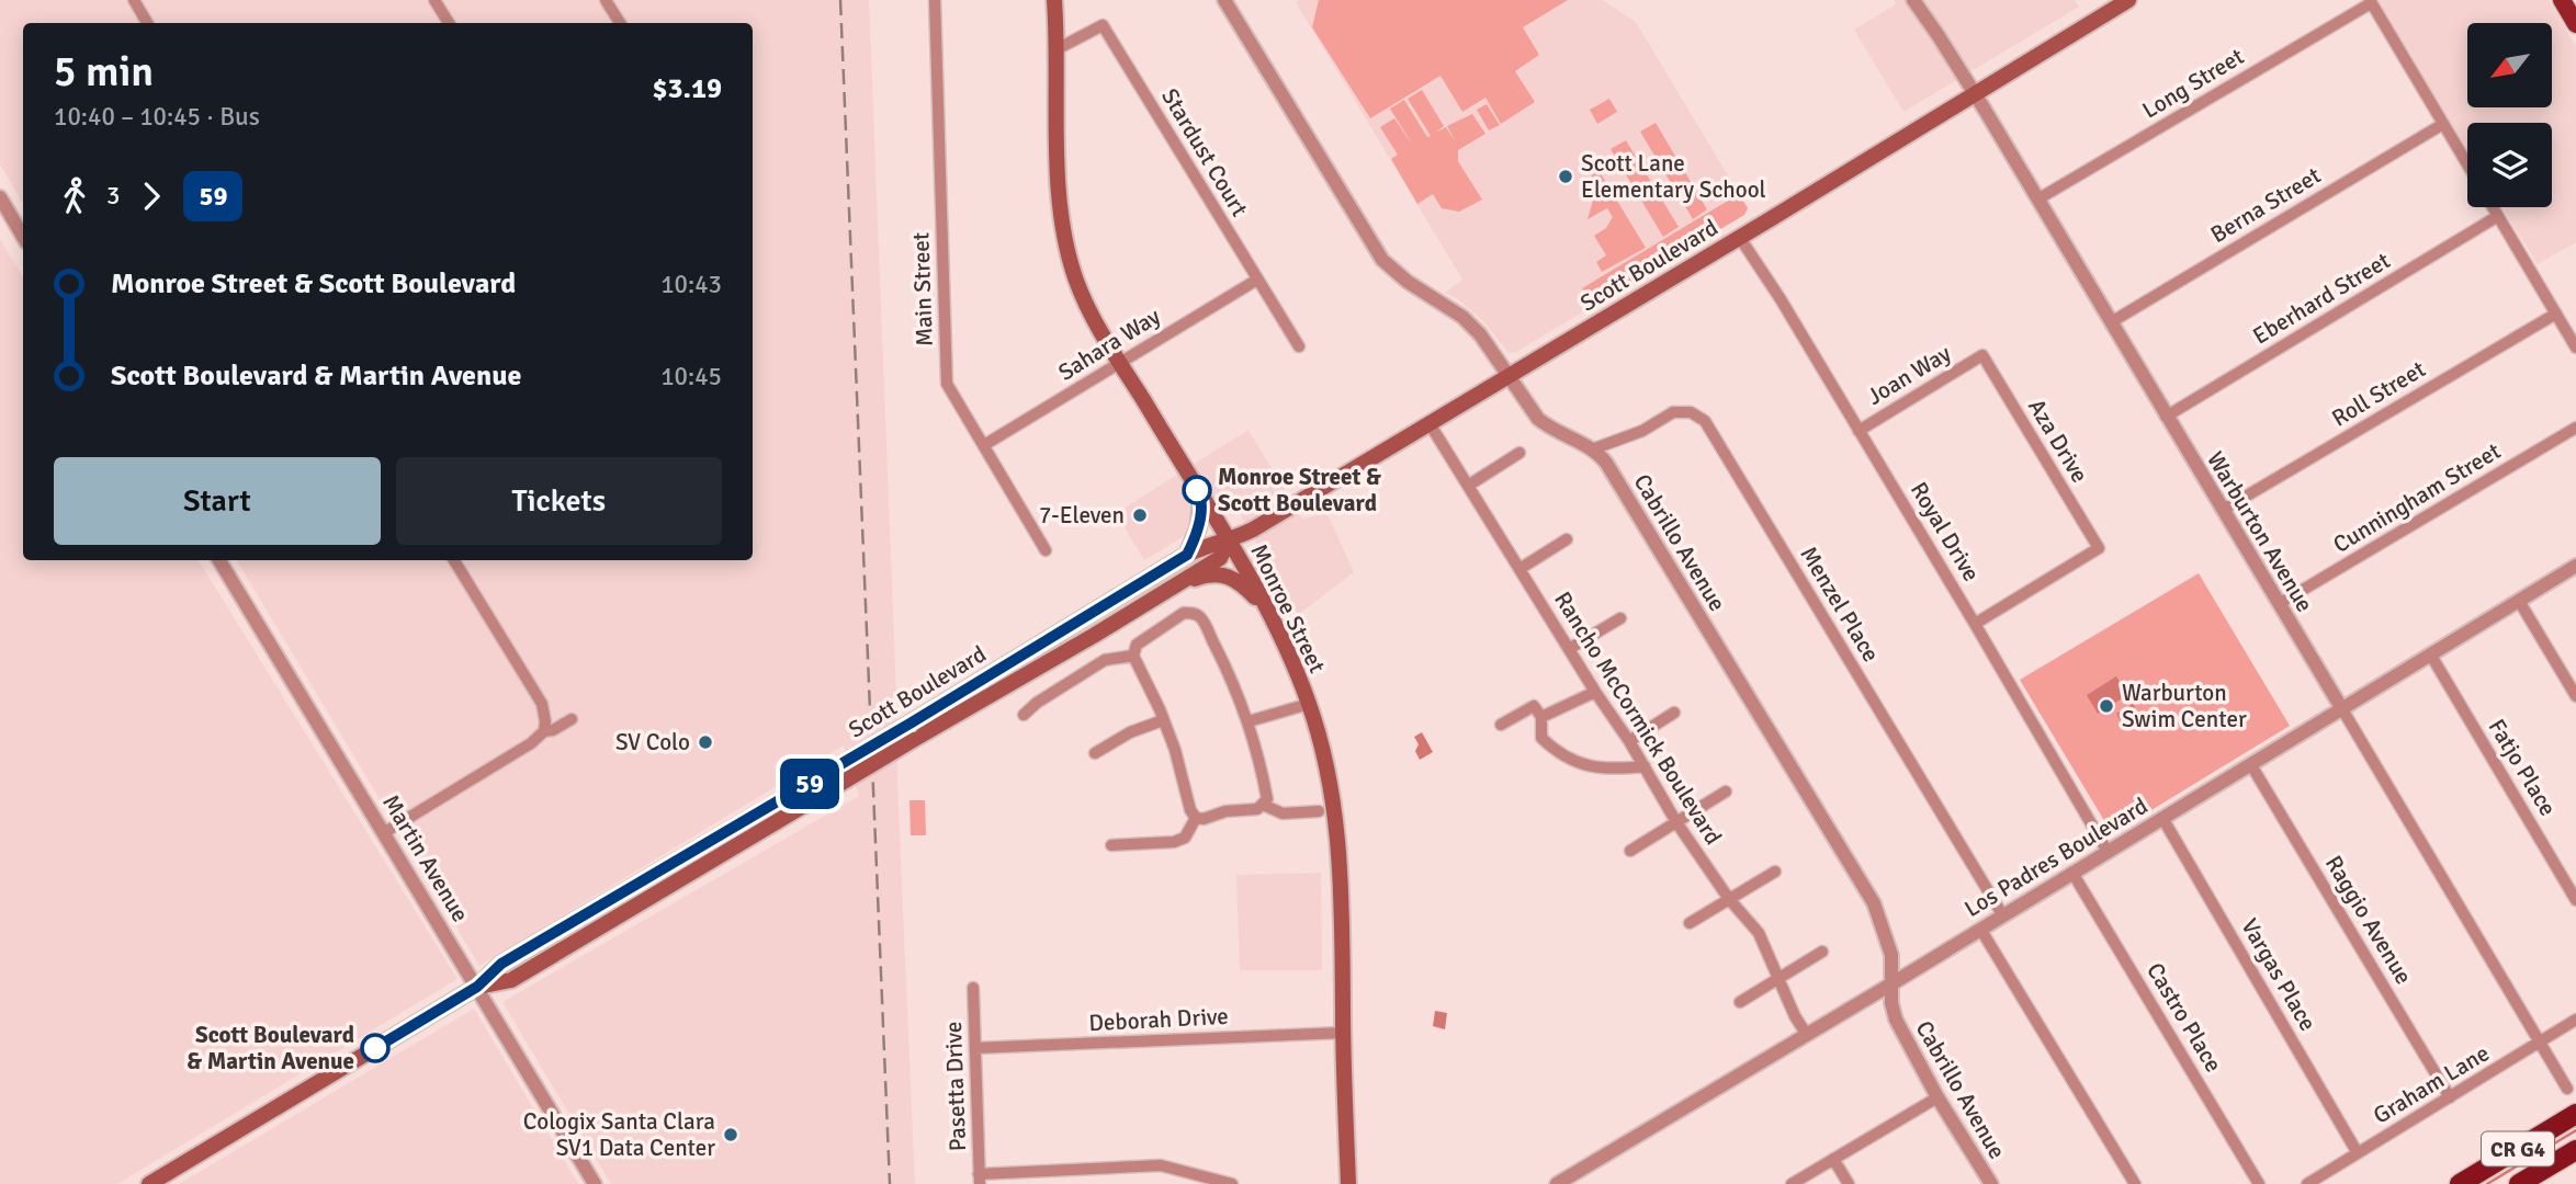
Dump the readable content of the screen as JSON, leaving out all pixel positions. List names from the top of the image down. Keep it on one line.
{"streets":{"highway":["CR G4"],"main road":["Scott Boulevard","Monroe Street"],"street":["Long Street","Stardust Court","Berna Street","Main Street","Eberhard Street","Sahara Way","Joan Way","Roll Street","Aza Drive","Cunningham Street","Royal Drive","Warburton Avenue","Cabrillo Avenue","Menzel Place","Rancho McCormick Boulevard","Fatjo Place","Los Padres Boulevard","Martin Avenue","Raggio Avenue","Vargas Place","Castro Place","Deborah Drive","Graham Lane","Pasetta Drive"]},"crossings":[["Long Street","Warburton Avenue"],["Stardust Court","Sahara Way"],["Stardust Court","Monroe Street"],["Berna Street","Warburton Avenue"],["Scott Boulevard","Royal Drive"],["Scott Boulevard","Warburton Avenue"],["Scott Boulevard","Cabrillo Avenue"],["Scott Boulevard","Monroe Street"],["Scott Boulevard","Rancho McCormick Boulevard"],["Scott Boulevard","Martin Avenue"],["Main Street","Sahara Way"],["Eberhard Street","Warburton Avenue"],["Sahara Way","Monroe Street"],["Joan Way","Aza Drive"],["Joan Way","Royal Drive"],["Roll Street","Warburton Avenue"],["Aza Drive","Royal Drive"],["Cunningham Street","Warburton Avenue"],["Royal Drive","Los Padres Boulevard"],["Warburton Avenue","Los Padres Boulevard"],["Warburton Avenue","Graham Lane"],["Cabrillo Avenue","Menzel Place"],["Cabrillo Avenue","Los Padres Boulevard"],["Menzel Place","Los Padres Boulevard"],["Monroe Street","Deborah Drive"],["Rancho McCormick Boulevard","Los Padres Boulevard"],["Fatjo Place","Los Padres Boulevard"],["Los Padres Boulevard","Raggio Avenue"],["Los Padres Boulevard","Vargas Place"],["Los Padres Boulevard","Castro Place"],["Raggio Avenue","Graham Lane"],["Vargas Place","Graham Lane"],["Deborah Drive","Pasetta Drive"]],"places":["Scott Lane Elementary School","Monroe Street & Scott Boulevard","7-Eleven","Warburton Swim Center","SV Colo","Scott Boulevard & Martin Avenue","Cologix Santa Clara SV1 Data Center"],"lines":["bus line 59"],"north":"bottom left","page":{"on_map":"59","heading":["5 min","10:40 – 10:45 · Bus","$3.19"],"legs":["3","59"],"list":[{"name":"Monroe Street & Scott Boulevard","value":"10:43"},{"name":"Scott Boulevard & Martin Avenue","value":"10:45"}],"buttons":["Start","Tickets"]}}
